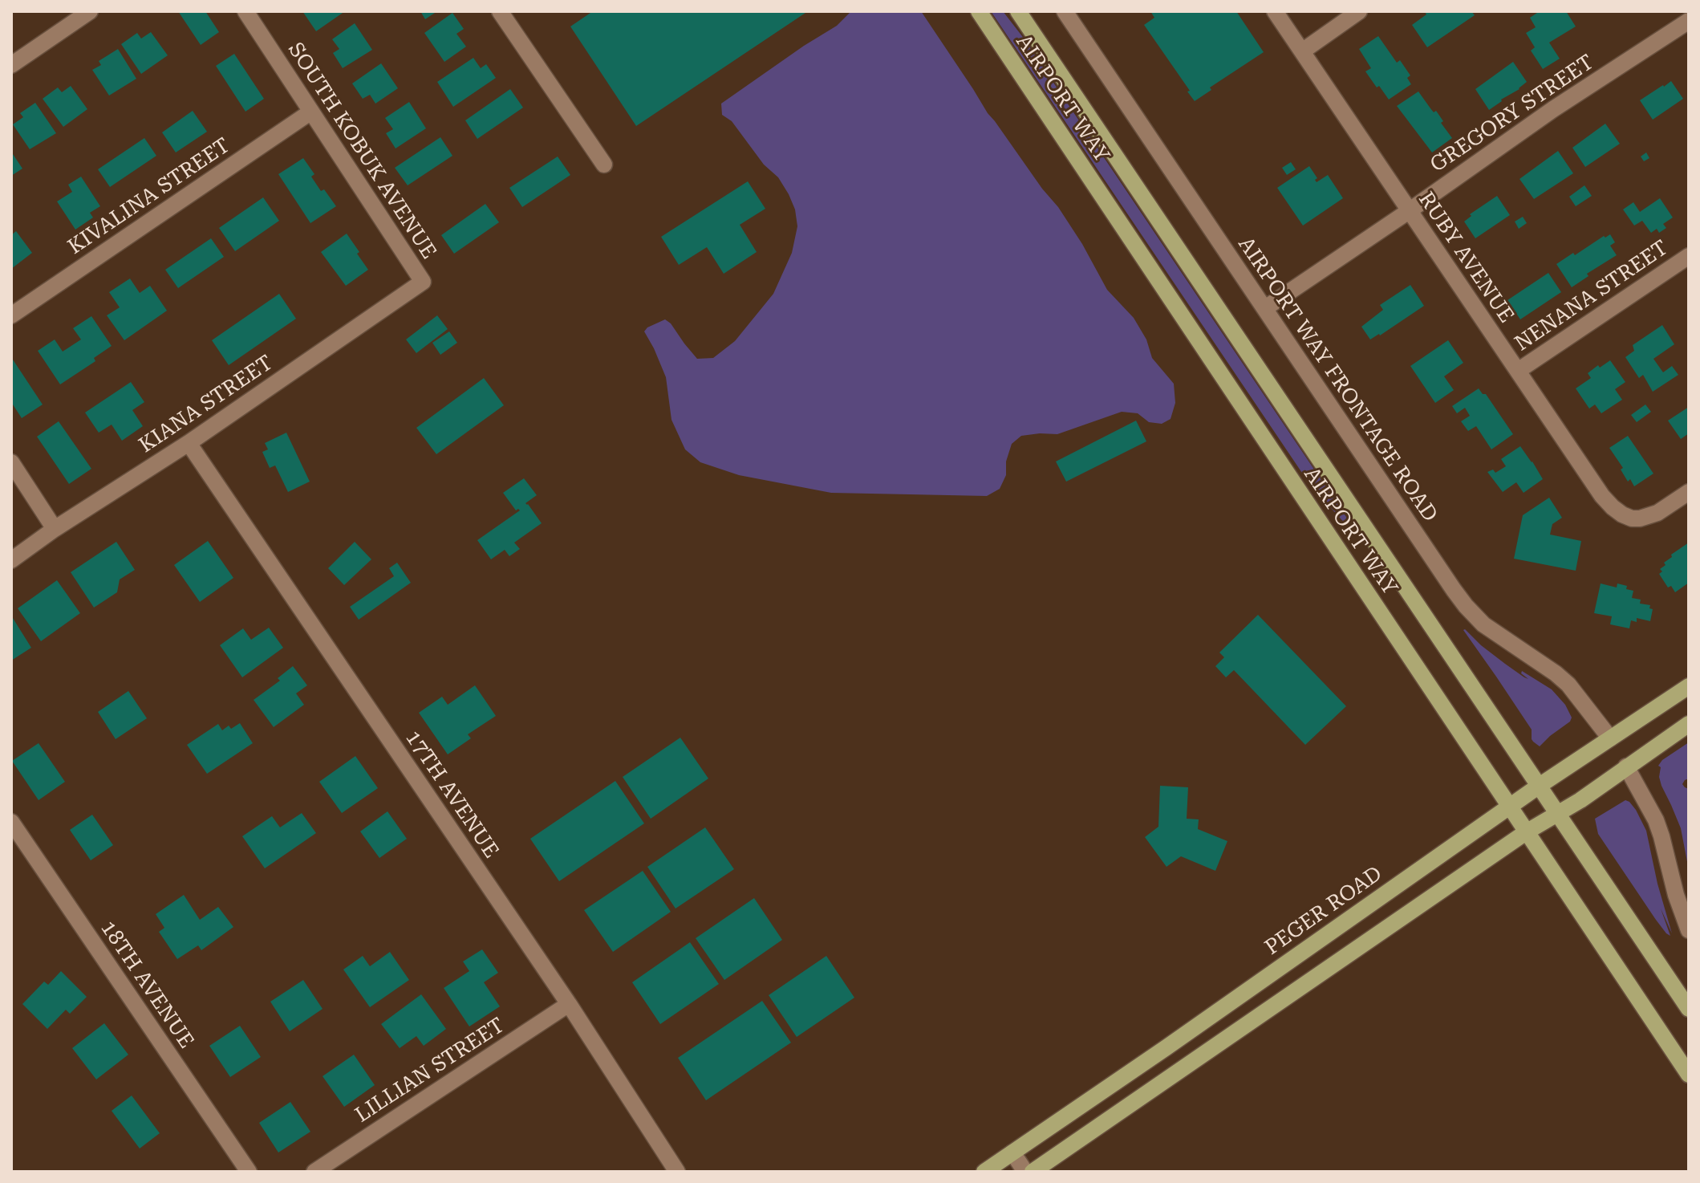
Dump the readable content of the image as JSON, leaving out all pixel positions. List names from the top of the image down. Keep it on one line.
{"streets":{"main road":["AIRPORT WAY","PEGER ROAD"],"street":["GREGORY STREET","SOUTH KOBUK AVENUE","KIVALINA STREET","RUBY AVENUE","NENANA STREET","AIRPORT WAY FRONTAGE ROAD","KIANA STREET","17TH AVENUE","18TH AVENUE","LILLIAN STREET"]},"crossings":[["AIRPORT WAY","PEGER ROAD"],["GREGORY STREET","RUBY AVENUE"],["GREGORY STREET","AIRPORT WAY FRONTAGE ROAD"],["SOUTH KOBUK AVENUE","KIVALINA STREET"],["SOUTH KOBUK AVENUE","KIANA STREET"],["RUBY AVENUE","NENANA STREET"],["AIRPORT WAY FRONTAGE ROAD","PEGER ROAD"],["KIANA STREET","17TH AVENUE"],["17TH AVENUE","LILLIAN STREET"]]}
